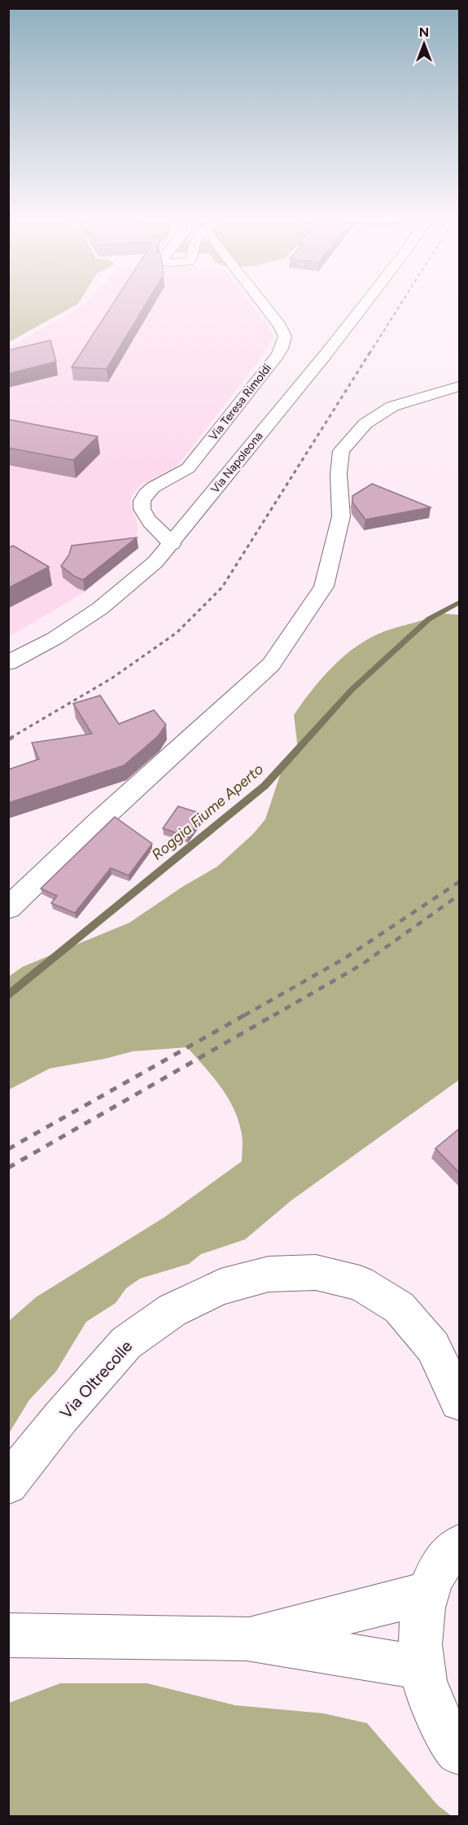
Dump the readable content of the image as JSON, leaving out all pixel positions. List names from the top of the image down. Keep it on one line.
{"streets":{"street":["Via Teresa Rimoldi","Via Napoleona","Via Oltrecolle"]},"crossings":[["Via Teresa Rimoldi","Via Napoleona"]],"water":["Roggia Fiume Aperto"],"north":"top"}
